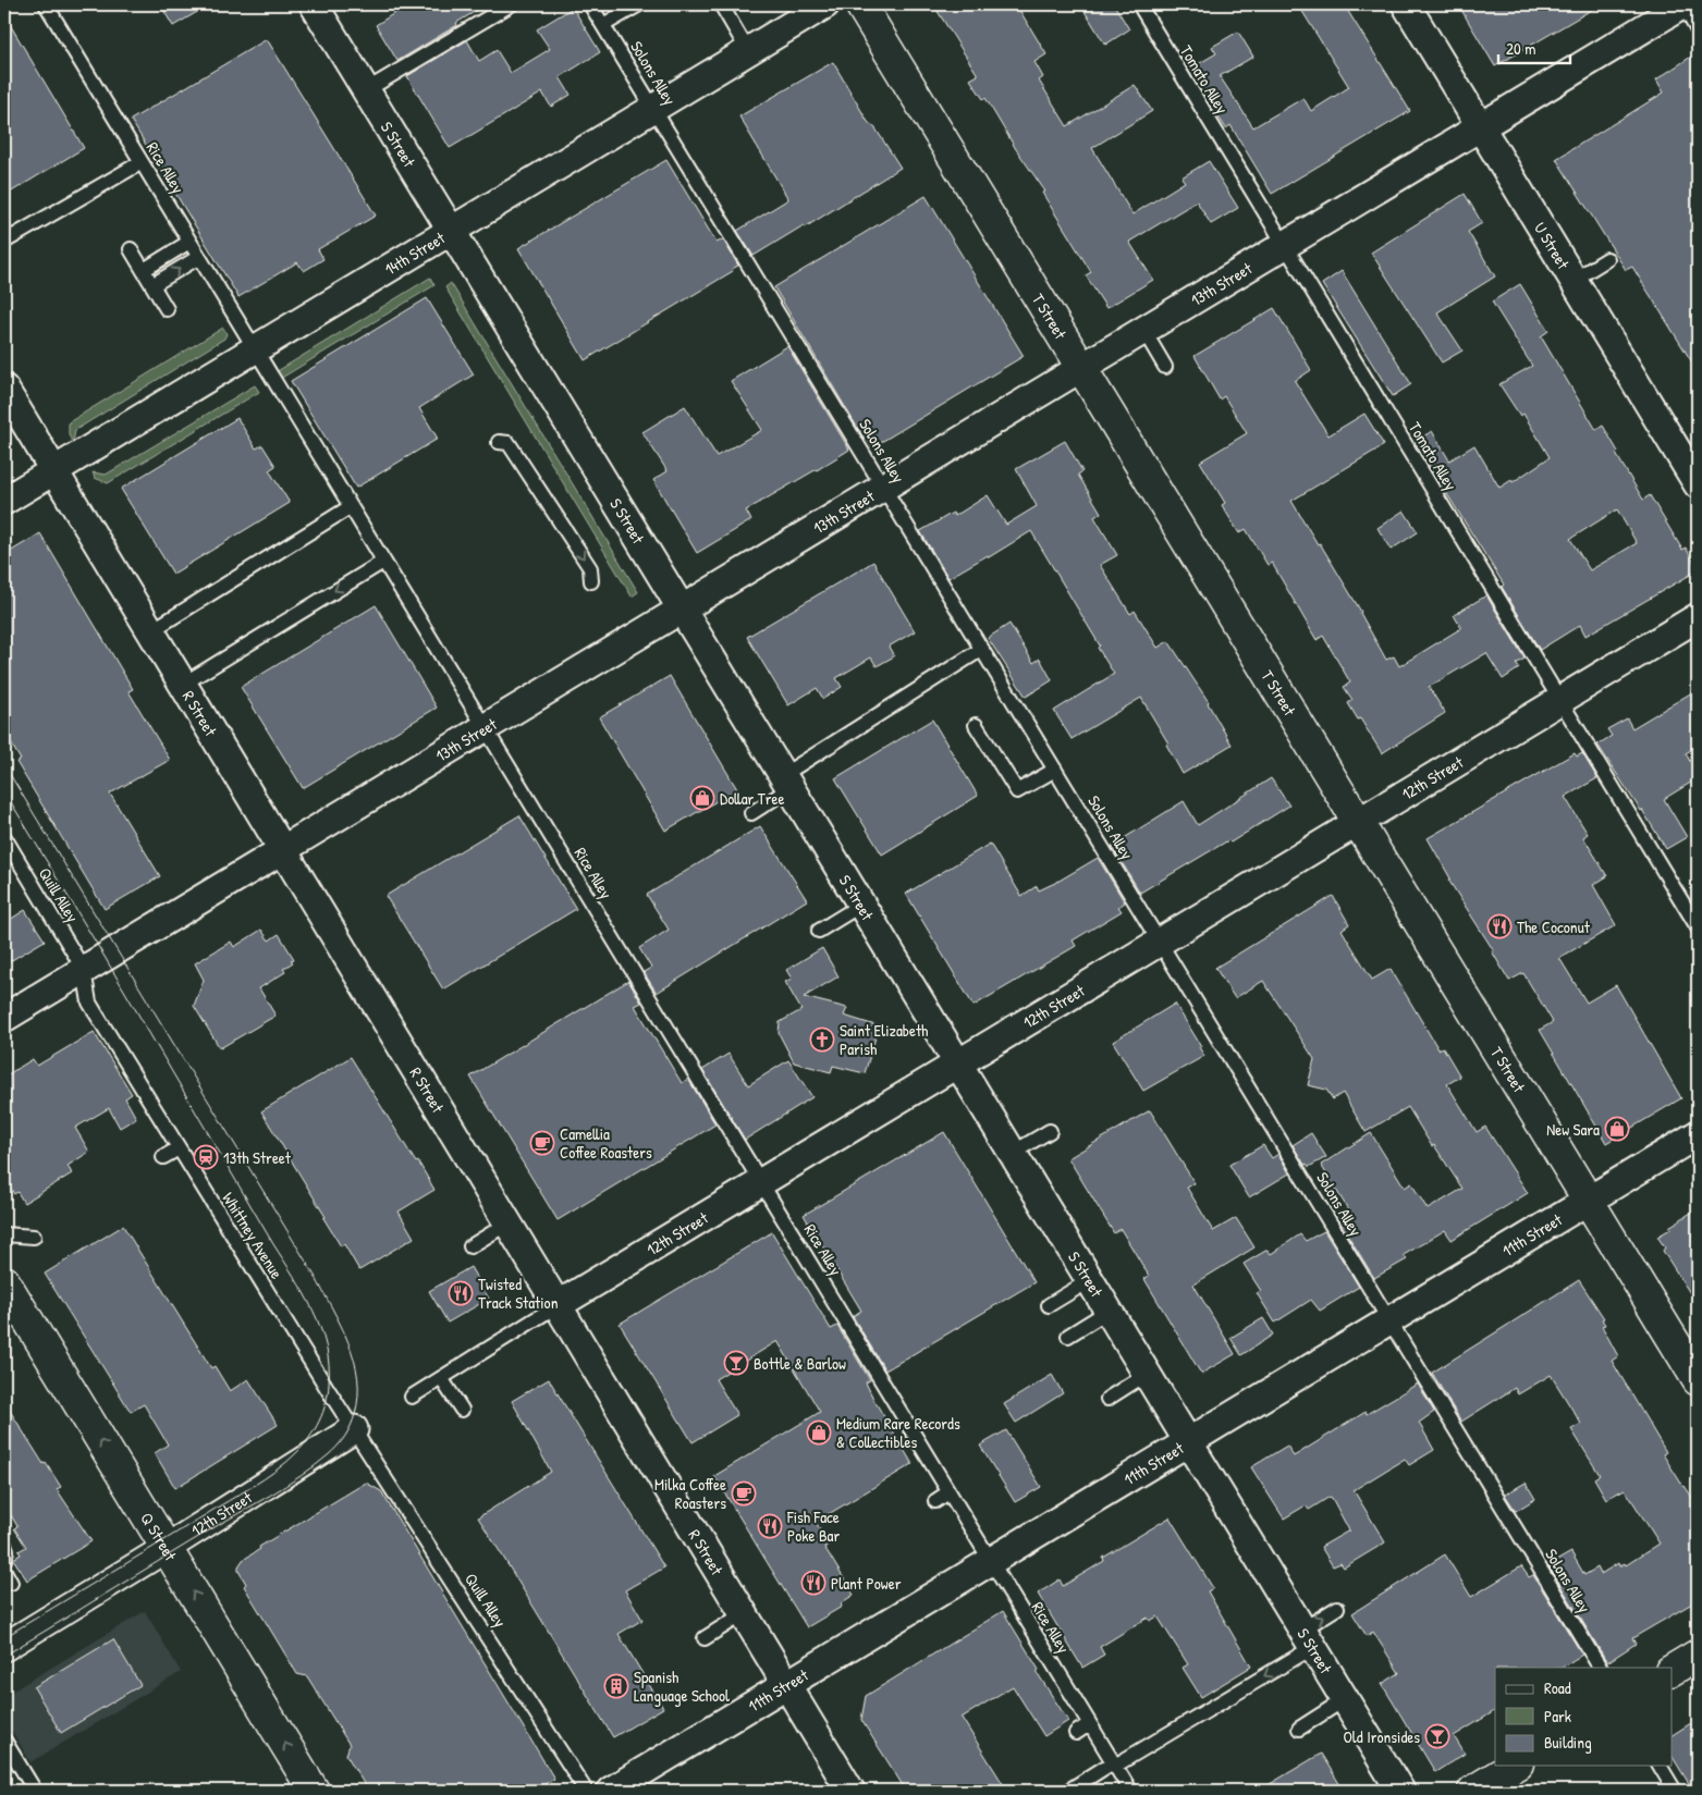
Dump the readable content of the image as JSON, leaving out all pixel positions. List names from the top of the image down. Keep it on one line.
{"streets":{"street":["S Street","U Street","14th Street","13th Street","T Street","R Street","12th Street","11th Street","Q Street"],"lane":["Solons Alley","Tomato Alley","Rice Alley","Quill Alley","Whittney Avenue"]},"crossings":[["Solons Alley","14th Street"],["Solons Alley","13th Street"],["Solons Alley","12th Street"],["Solons Alley","11th Street"],["Tomato Alley","13th Street"],["Tomato Alley","12th Street"],["S Street","14th Street"],["S Street","13th Street"],["S Street","12th Street"],["S Street","11th Street"],["Rice Alley","14th Street"],["Rice Alley","13th Street"],["Rice Alley","12th Street"],["Rice Alley","11th Street"],["U Street","13th Street"],["14th Street","R Street"],["13th Street","T Street"],["13th Street","R Street"],["13th Street","Quill Alley"],["13th Street","Whittney Avenue"],["T Street","12th Street"],["T Street","11th Street"],["R Street","12th Street"],["R Street","11th Street"],["12th Street","Quill Alley"],["12th Street","Whittney Avenue"],["12th Street","Q Street"],["Quill Alley","Whittney Avenue"]],"one_way":["Q Street"],"places":{"shop":["Dollar Tree","New Sara","Medium Rare Records & Collectibles"],"restaurant":["The Coconut","Twisted Track Station","Fish Face Poke Bar","Plant Power"],"church":["Saint Elizabeth Parish"],"cafe":["Camellia Coffee Roasters","Milka Coffee Roasters"],"station":["13th Street"],"bar":["Bottle & Barlow","Old Ironsides"],"building":["Spanish Language School"]},"legend":["Road","Park","Building"],"scale_bar":"20 m"}
